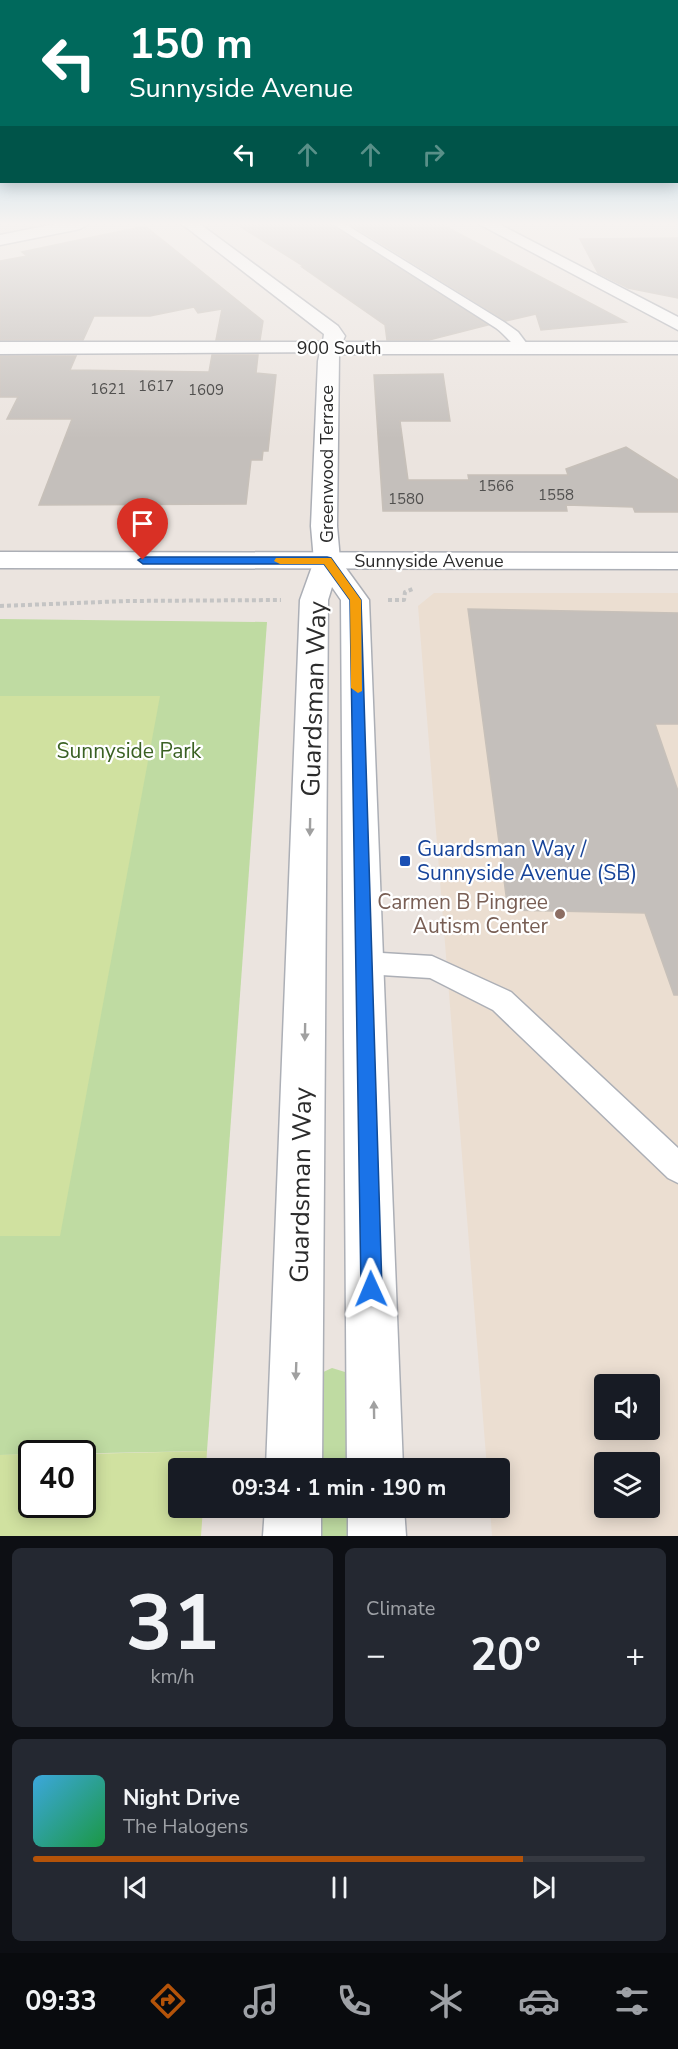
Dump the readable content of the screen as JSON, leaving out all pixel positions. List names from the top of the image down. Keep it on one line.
{"streets":{"street":["900 South","Greenwood Terrace","Sunnyside Avenue","Guardsman Way"]},"crossings":[["900 South","Greenwood Terrace"],["Greenwood Terrace","Sunnyside Avenue"],["Greenwood Terrace","Guardsman Way"],["Sunnyside Avenue","Guardsman Way"]],"parks":["Sunnyside Park"],"places":{"transit":["Guardsman Way / Sunnyside Avenue (SB)"],"other":["Carmen B Pingree Autism Center"]},"house_numbers":["1617","1621","1609","1566","1558","1580"],"page":{"turn":["150 m","Sunnyside Avenue"],"limit":"40","trip":"09:34 · 1 min · 190 m","tile":[["31","km/h"],"Climate"],"heat":["−","20°","+"],"song":["Night Drive","The Halogens"],"tabs":"09:33"}}
